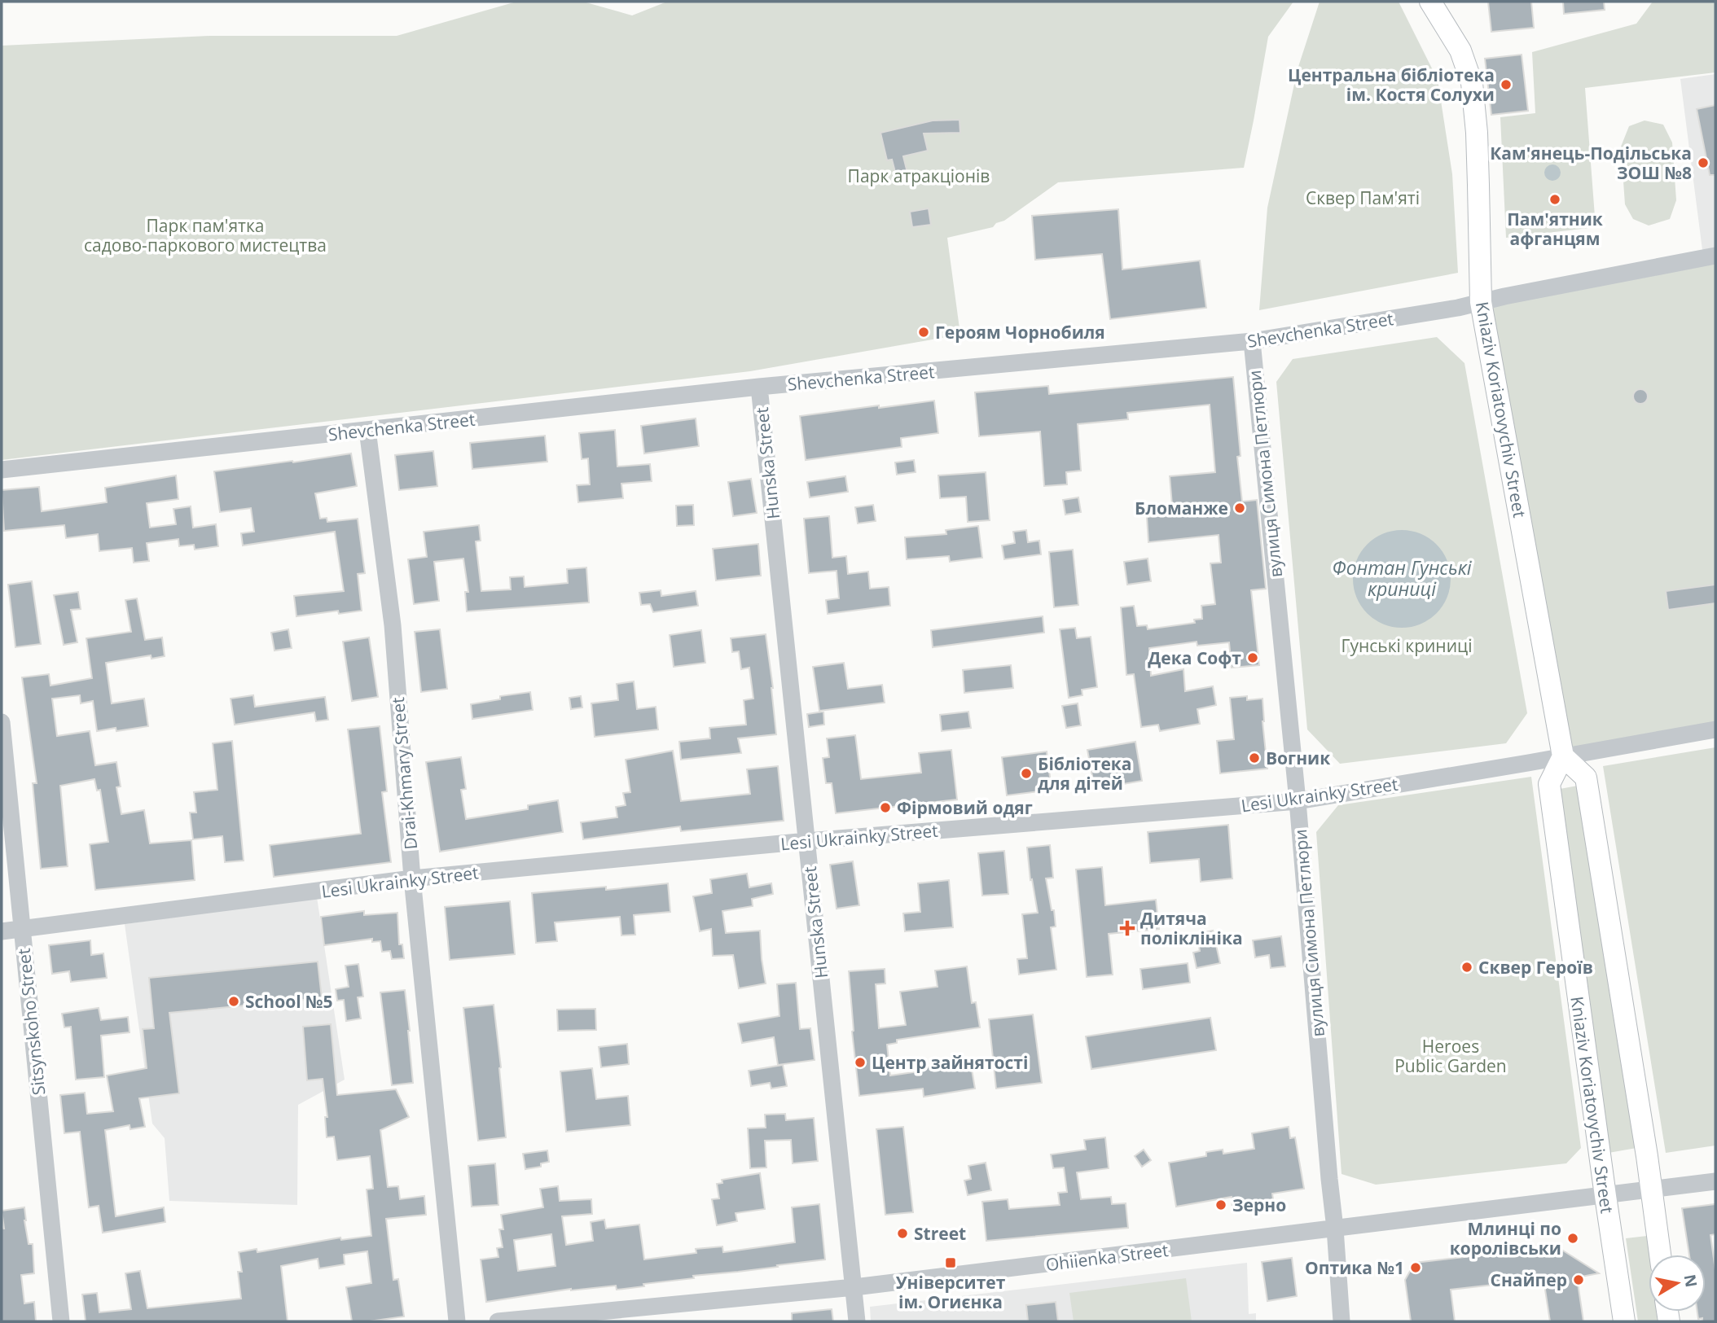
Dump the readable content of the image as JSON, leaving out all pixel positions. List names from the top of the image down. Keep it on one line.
{"streets":{"main road":["Kniaziv Koriatovychiv Street"],"street":["Shevchenka Street","Hunska Street","вулиця Симона Петлюри","Drai-Khmary Street","Lesi Ukrainky Street","Sitsynskoho Street","Ohiienka Street"]},"crossings":[["Shevchenka Street","Kniaziv Koriatovychiv Street"],["Shevchenka Street","Hunska Street"],["Shevchenka Street","вулиця Симона Петлюри"],["Shevchenka Street","Drai-Khmary Street"],["Kniaziv Koriatovychiv Street","Lesi Ukrainky Street"],["Kniaziv Koriatovychiv Street","Ohiienka Street"],["Hunska Street","Lesi Ukrainky Street"],["Hunska Street","Ohiienka Street"],["вулиця Симона Петлюри","Lesi Ukrainky Street"],["вулиця Симона Петлюри","Ohiienka Street"],["Drai-Khmary Street","Lesi Ukrainky Street"],["Lesi Ukrainky Street","Sitsynskoho Street"]],"water":["Фонтан Гунські криниці"],"parks":["Парк атракціонів","Сквер Пам'яті","Парк пам'ятка садово-паркового мистецтва","Гунські криниці","Heroes Public Garden"],"places":{"other":["Центральна бібліотека ім. Костя Солухи","Кам'янець-Подільська ЗОШ №8","Пам'ятник афганцям","Героям Чорнобиля","Бломанже","Дека Софт","Вогник","Бібліотека для дітей","Фірмовий одяг","Сквер Героїв","School №5","Центр зайнятості","Зерно","Street","Млинці по королівськи","Оптика №1","Снайпер"],"health":["Дитяча поліклініка"],"transit":["Університет ім. Огиєнка"]},"north":"right"}
